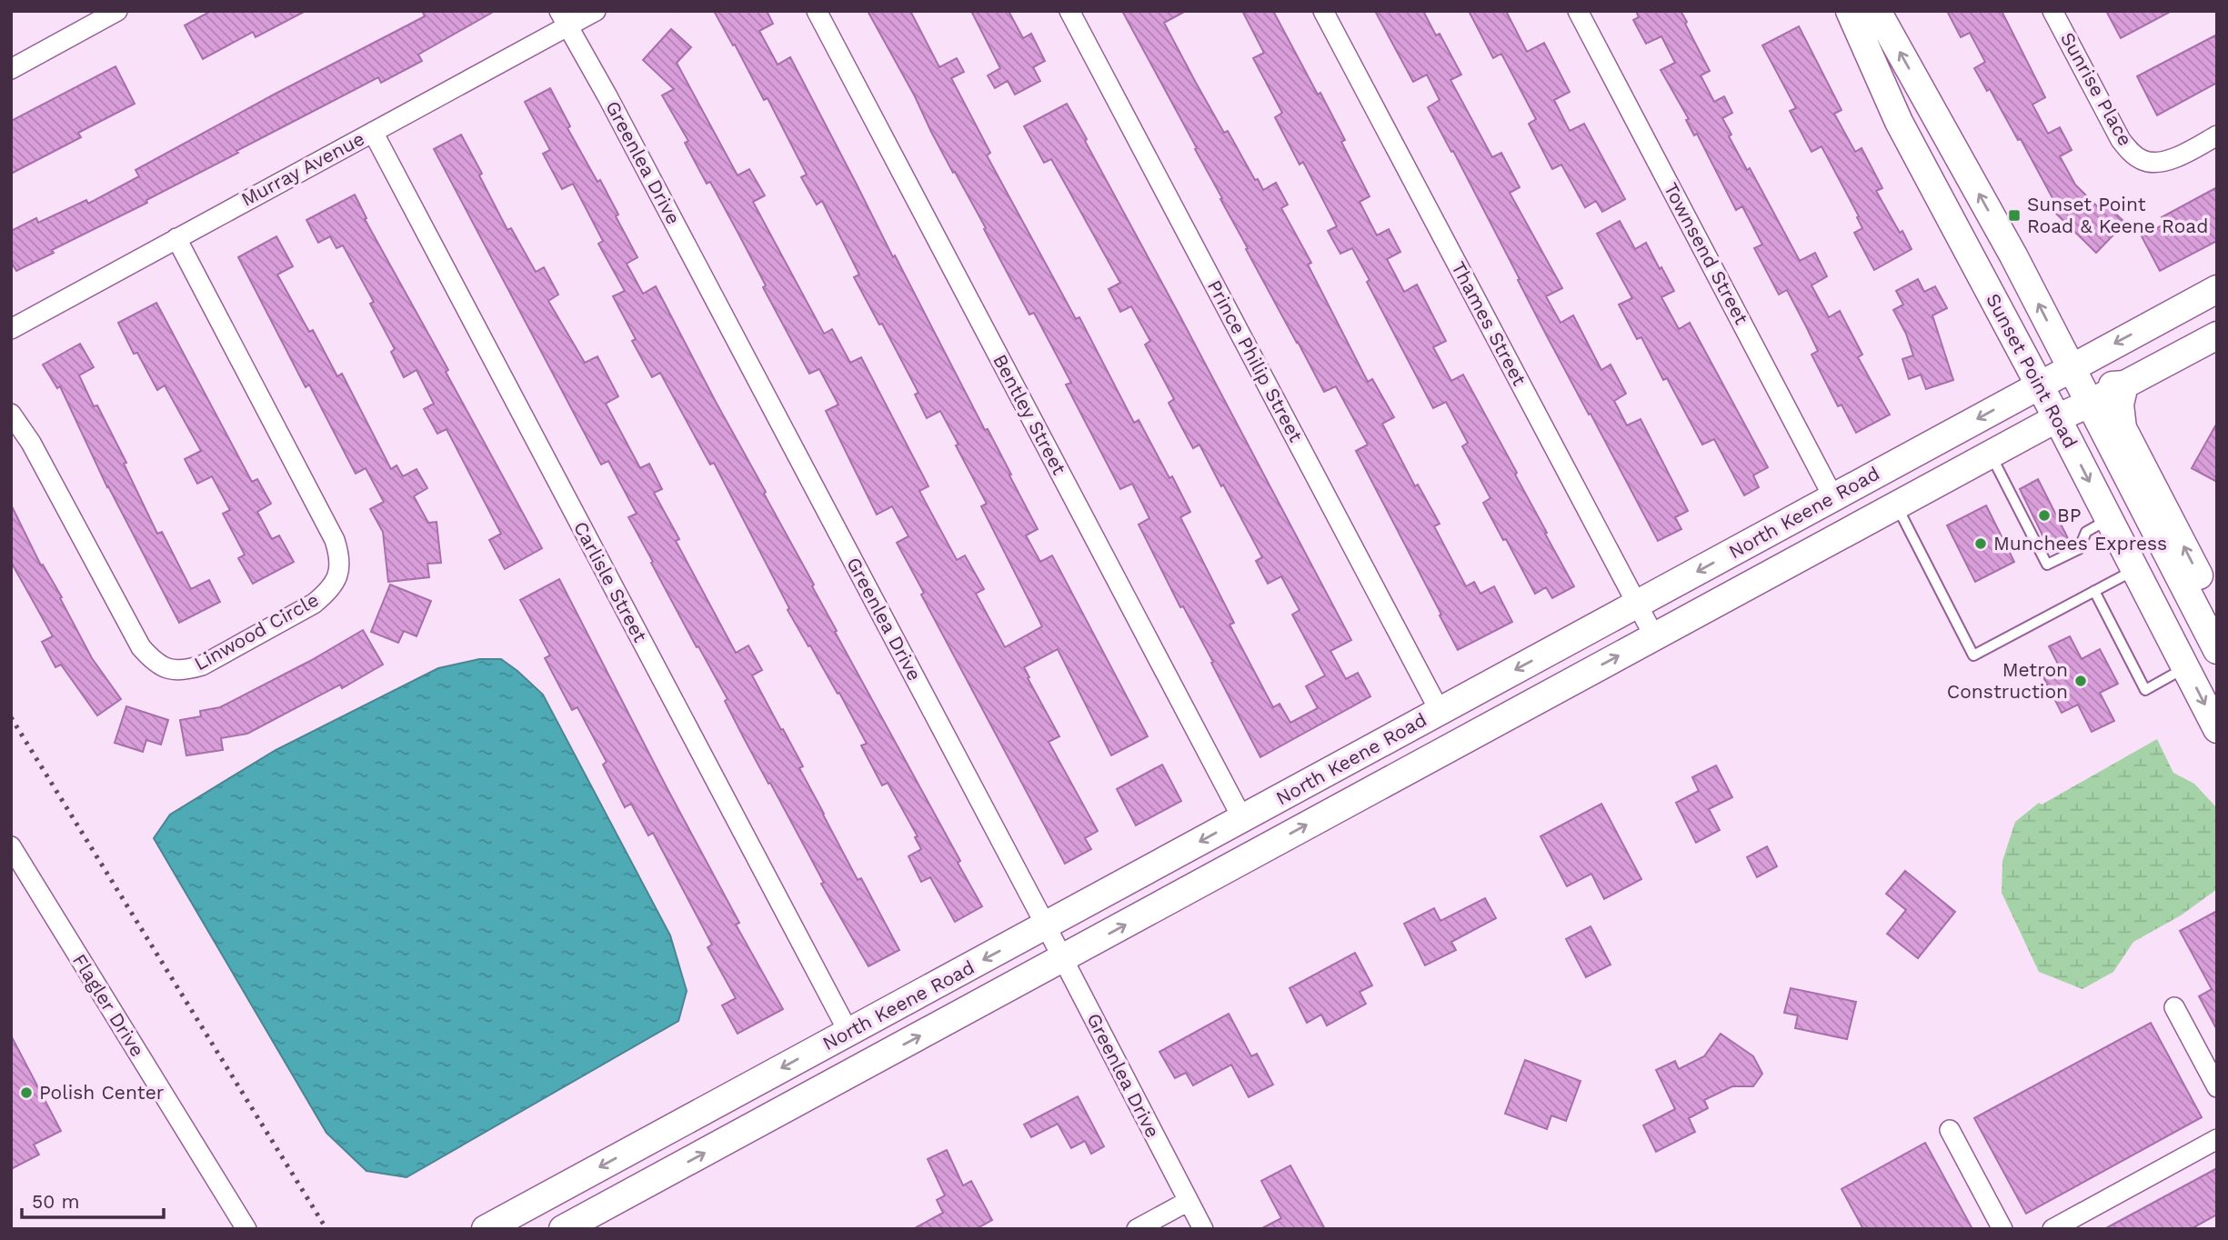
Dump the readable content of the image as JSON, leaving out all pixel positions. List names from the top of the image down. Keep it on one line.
{"streets":{"main road":["Sunset Point Road","North Keene Road"],"street":["Sunrise Place","Greenlea Drive","Murray Avenue","Townsend Street","Thames Street","Prince Philip Street","Bentley Street","Carlisle Street","Linwood Circle","Flagler Drive"]},"crossings":[["Greenlea Drive","Murray Avenue"],["Greenlea Drive","North Keene Road"],["Murray Avenue","Carlisle Street"],["Murray Avenue","Linwood Circle"],["Townsend Street","North Keene Road"],["Thames Street","North Keene Road"],["Prince Philip Street","North Keene Road"],["Sunset Point Road","North Keene Road"],["Bentley Street","North Keene Road"],["North Keene Road","Carlisle Street"]],"places":{"transit":["Sunset Point Road & Keene Road"],"other":["BP","Munchees Express","Metron Construction","Polish Center"]},"scale_bar":"50 m"}
